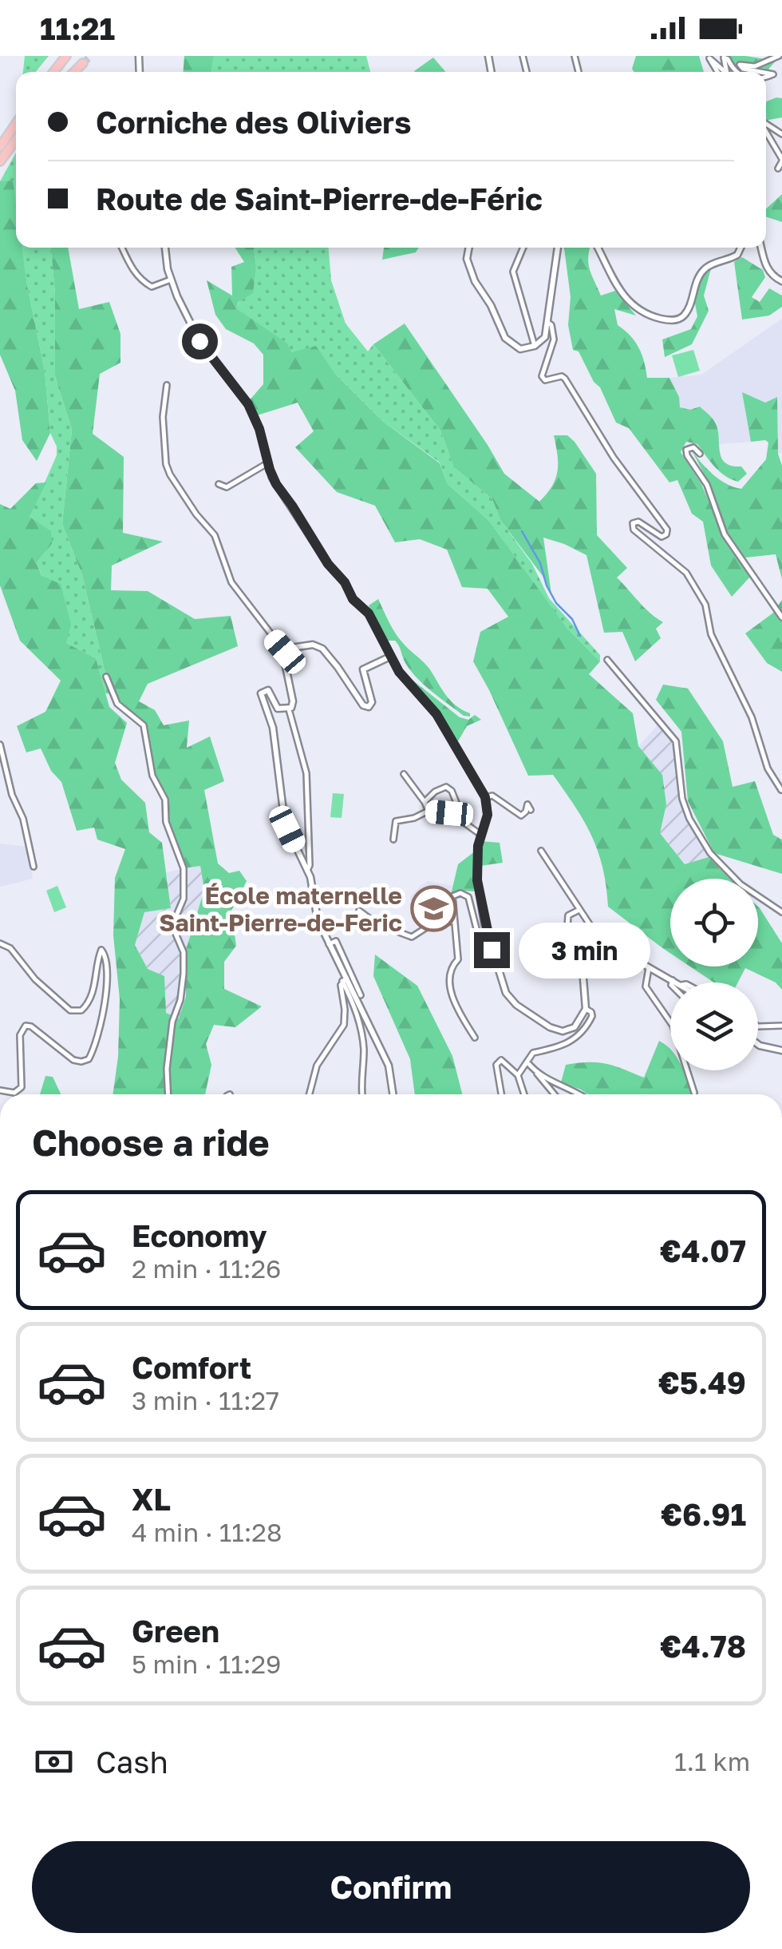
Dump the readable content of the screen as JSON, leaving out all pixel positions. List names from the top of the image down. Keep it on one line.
{"places":{"school or university":["École maternelle Saint-Pierre-de-Feric"]},"page":{"status":"11:21","banner":["Corniche des Oliviers","Route de Saint-Pierre-de-Féric"],"bubble":"3 min","heading":"Choose a ride","list":[{"name":"Economy","note":"2 min · 11:26","value":"€4.07"},{"name":"Comfort","note":"3 min · 11:27","value":"€5.49"},{"name":"XL","note":"4 min · 11:28","value":"€6.91"},{"name":"Green","note":"5 min · 11:29","value":"€4.78"}],"pay":["Cash","1.1 km"],"buttons":"Confirm"}}
